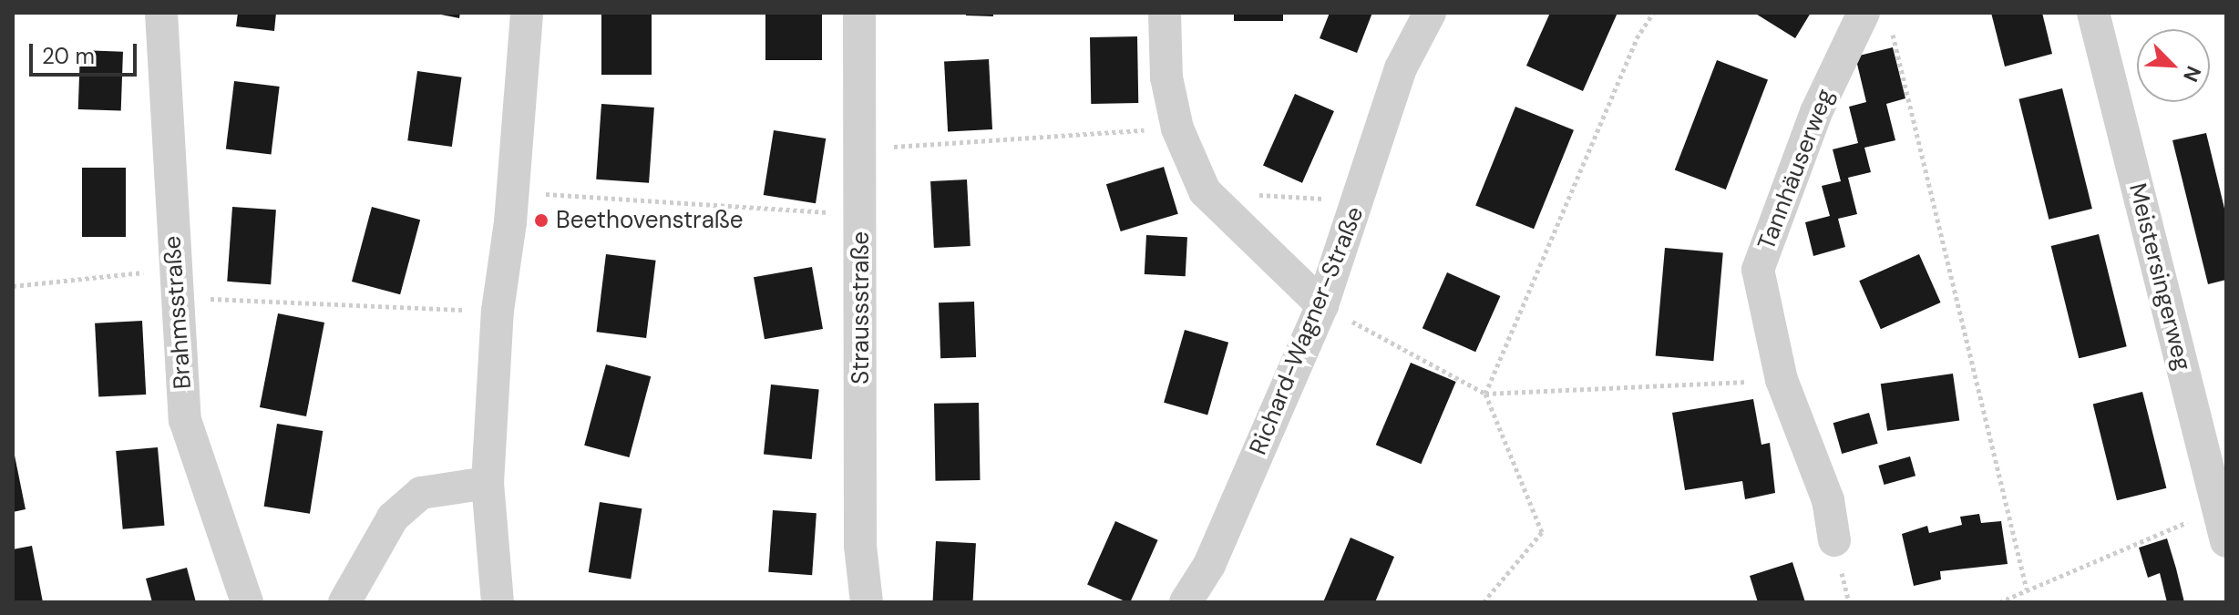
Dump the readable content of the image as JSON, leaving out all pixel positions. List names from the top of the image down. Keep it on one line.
{"streets":{"street":["Tannhäuserweg","Meistersingerweg","Straussstraße","Brahmsstraße","Richard-Wagner-Straße"]},"places":["Beethovenstraße"],"scale_bar":"20 m","north":"bottom right"}
